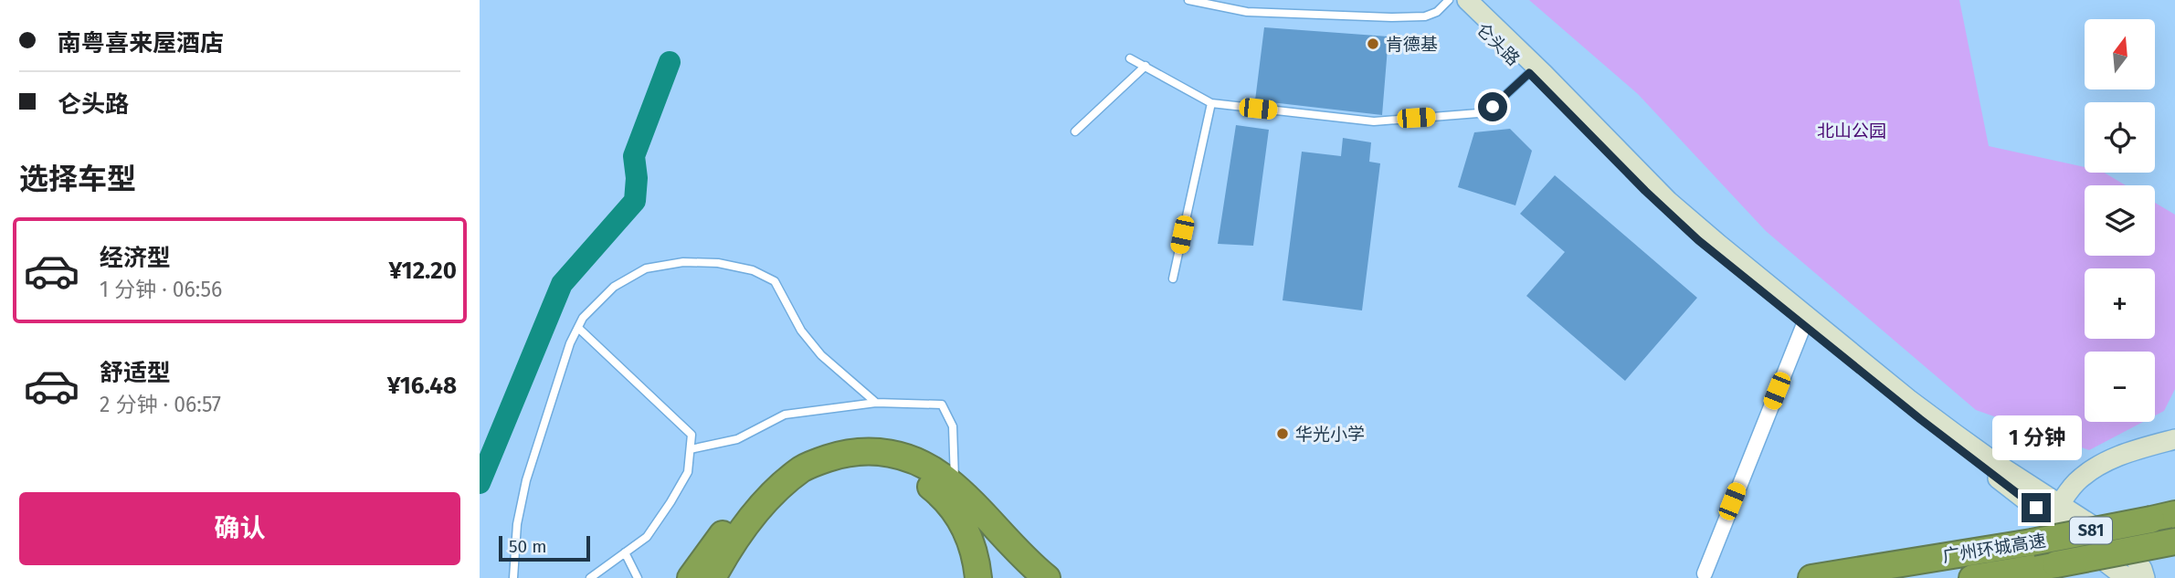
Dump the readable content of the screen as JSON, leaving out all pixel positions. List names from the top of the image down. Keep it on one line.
{"streets":{"highway":["S81","广州环城高速"],"street":["仑头路"]},"parks":["北山公园"],"places":["肯德基","华光小学"],"scale_bar":"50 m","north":"top","page":{"banner":["南粤喜来屋酒店","仑头路"],"map_buttons":["+","−"],"heading":"选择车型","list":[{"name":"经济型","note":"1 分钟 · 06:56","value":"¥12.20"},{"name":"舒适型","note":"2 分钟 · 06:57","value":"¥16.48"}],"bubble":"1 分钟","buttons":"确认","scale":"50 m"}}
